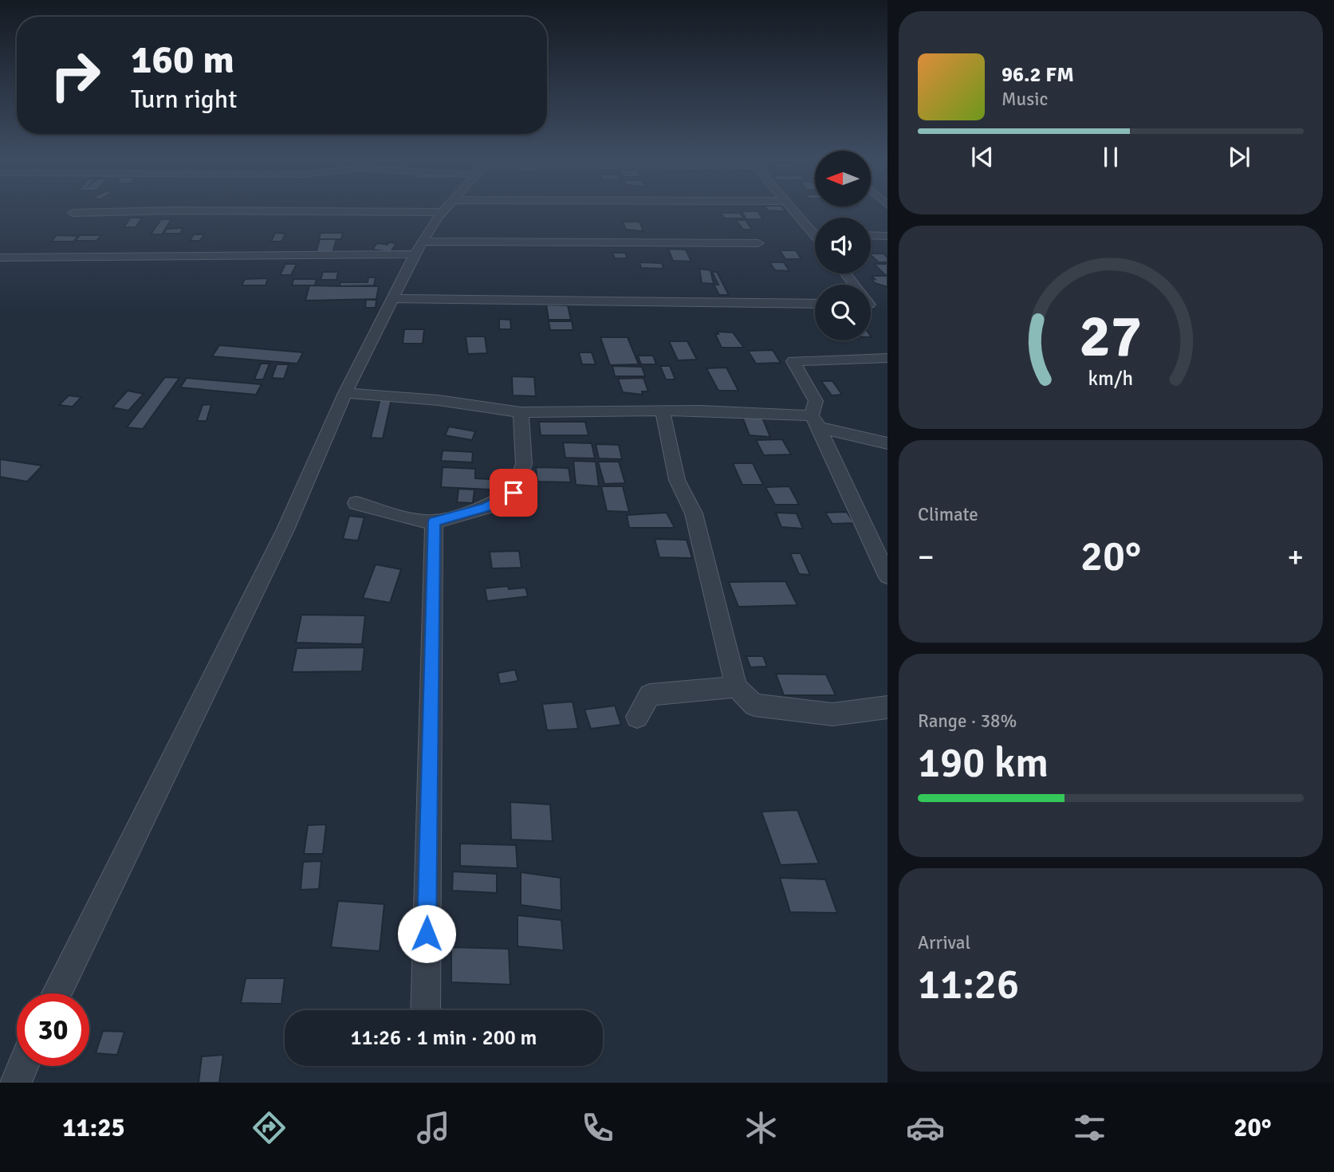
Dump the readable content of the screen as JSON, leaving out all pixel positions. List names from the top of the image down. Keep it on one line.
{"north":"left","page":{"turn":["160 m","Turn right"],"song":["96.2 FM","Music"],"tile":["Climate",["Range · 38%","190 km"],["Arrival","11:26"]],"heat":["−","20°","+"],"limit":"30","trip":"11:26 · 1 min · 200 m","tabs":["11:25","20°"],"gauge":["27","km/h"]}}
